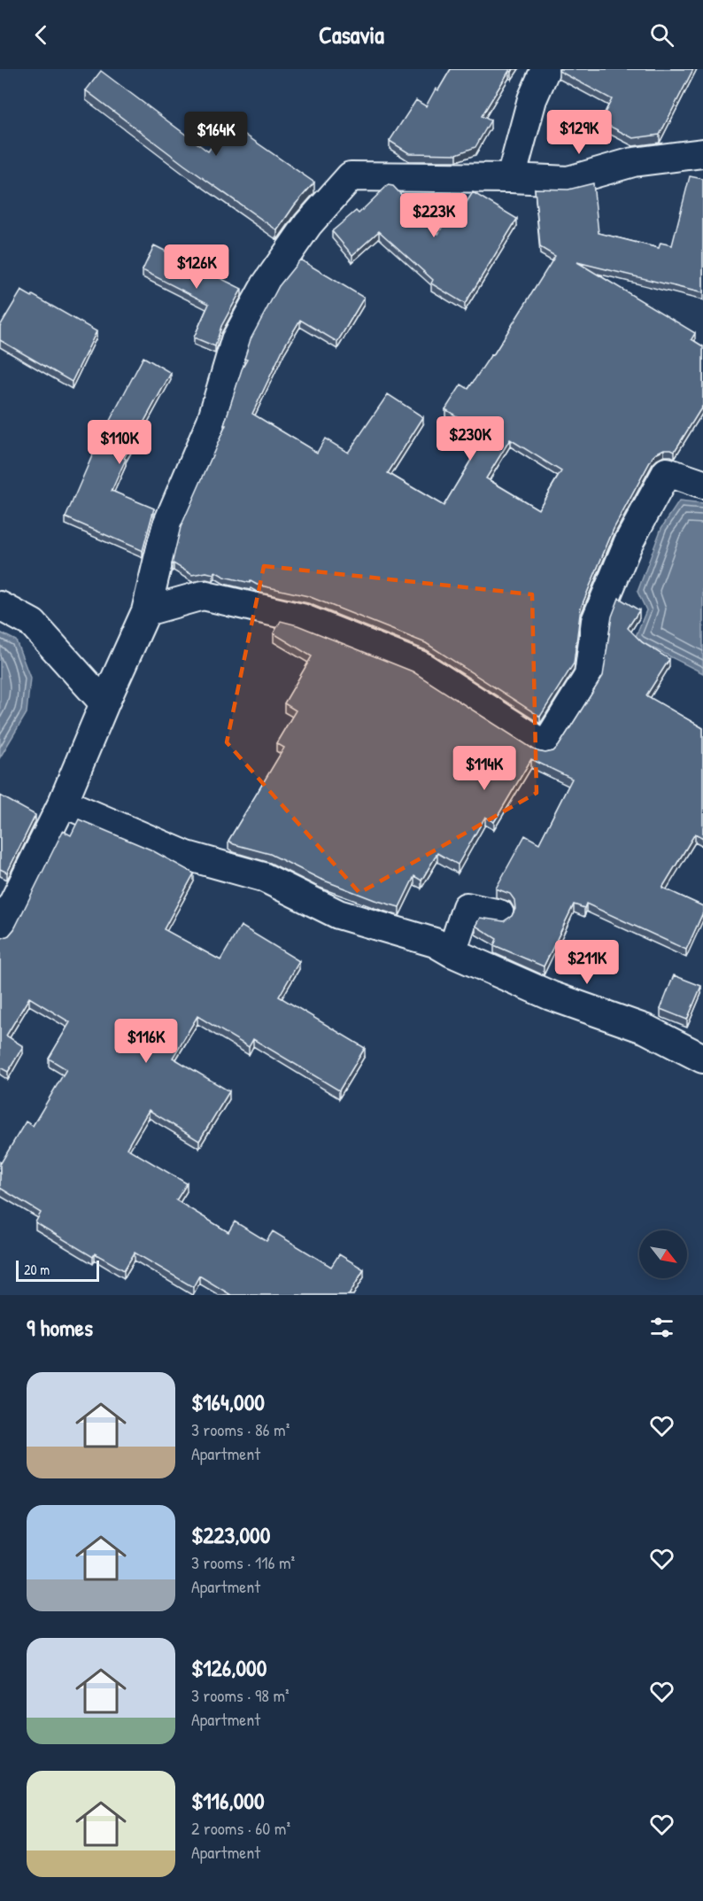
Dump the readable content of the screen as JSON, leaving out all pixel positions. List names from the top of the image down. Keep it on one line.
{"scale_bar":"20 m","north":"bottom right","page":{"header":"Casavia","price":["$129K","$164K","$223K","$126K","$230K","$110K","$114K","$211K","$116K"],"scale":"20 m","heading":"9 homes","list":[{"name":"$164,000","note":"3 rooms · 86 m² · Apartment"},{"name":"$223,000","note":"3 rooms · 116 m² · Apartment"},{"name":"$126,000","note":"3 rooms · 98 m² · Apartment"},{"name":"$116,000","note":"2 rooms · 60 m² · Apartment"}]}}
